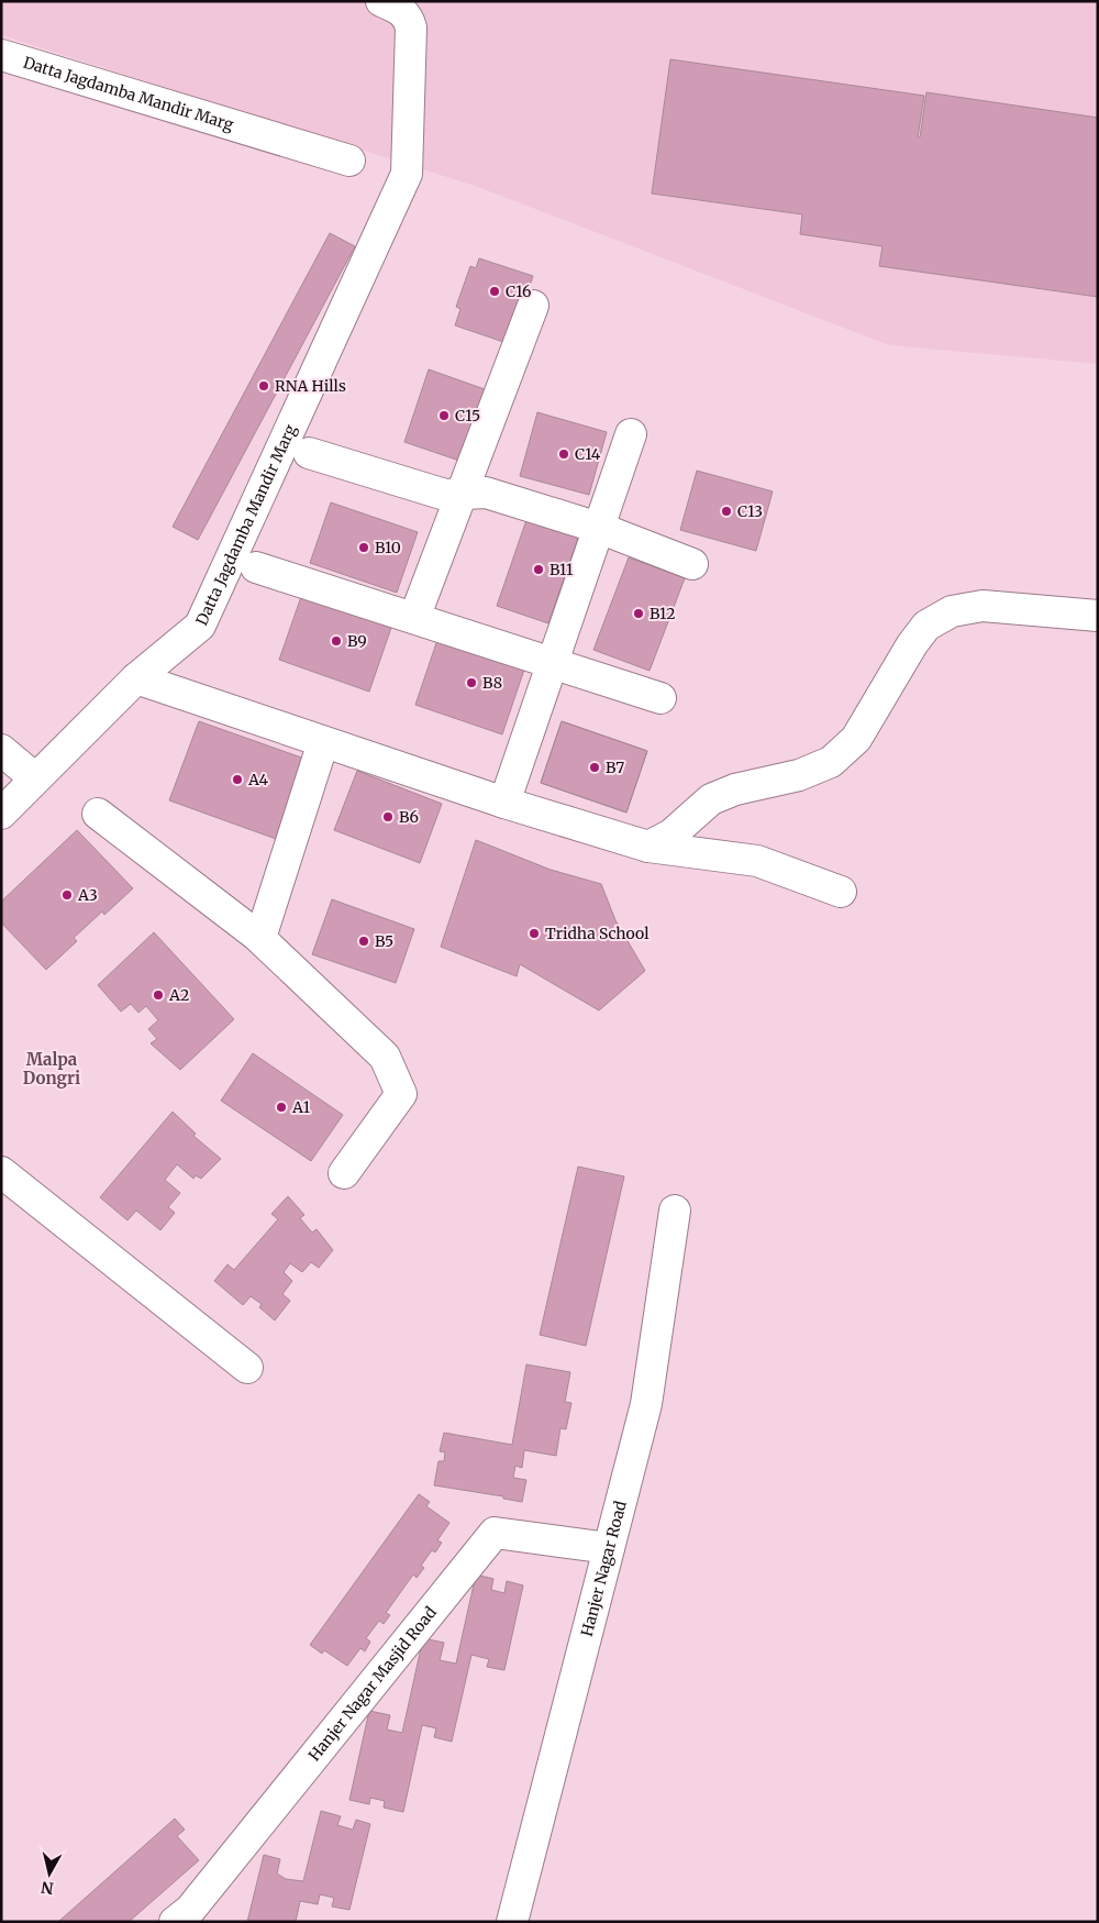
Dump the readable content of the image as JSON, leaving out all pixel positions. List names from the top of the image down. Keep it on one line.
{"streets":{"street":["Datta Jagdamba Mandir Marg","Hanjer Nagar Road","Hanjer Nagar Masjid Road"]},"crossings":[["Hanjer Nagar Road","Hanjer Nagar Masjid Road"]],"districts":["Malpa Dongri"],"places":["C16","RNA Hills","C15","C14","C13","B10","B11","B12","B9","B8","B7","A4","B6","A3","Tridha School","B5","A2","A1"],"north":"bottom"}
